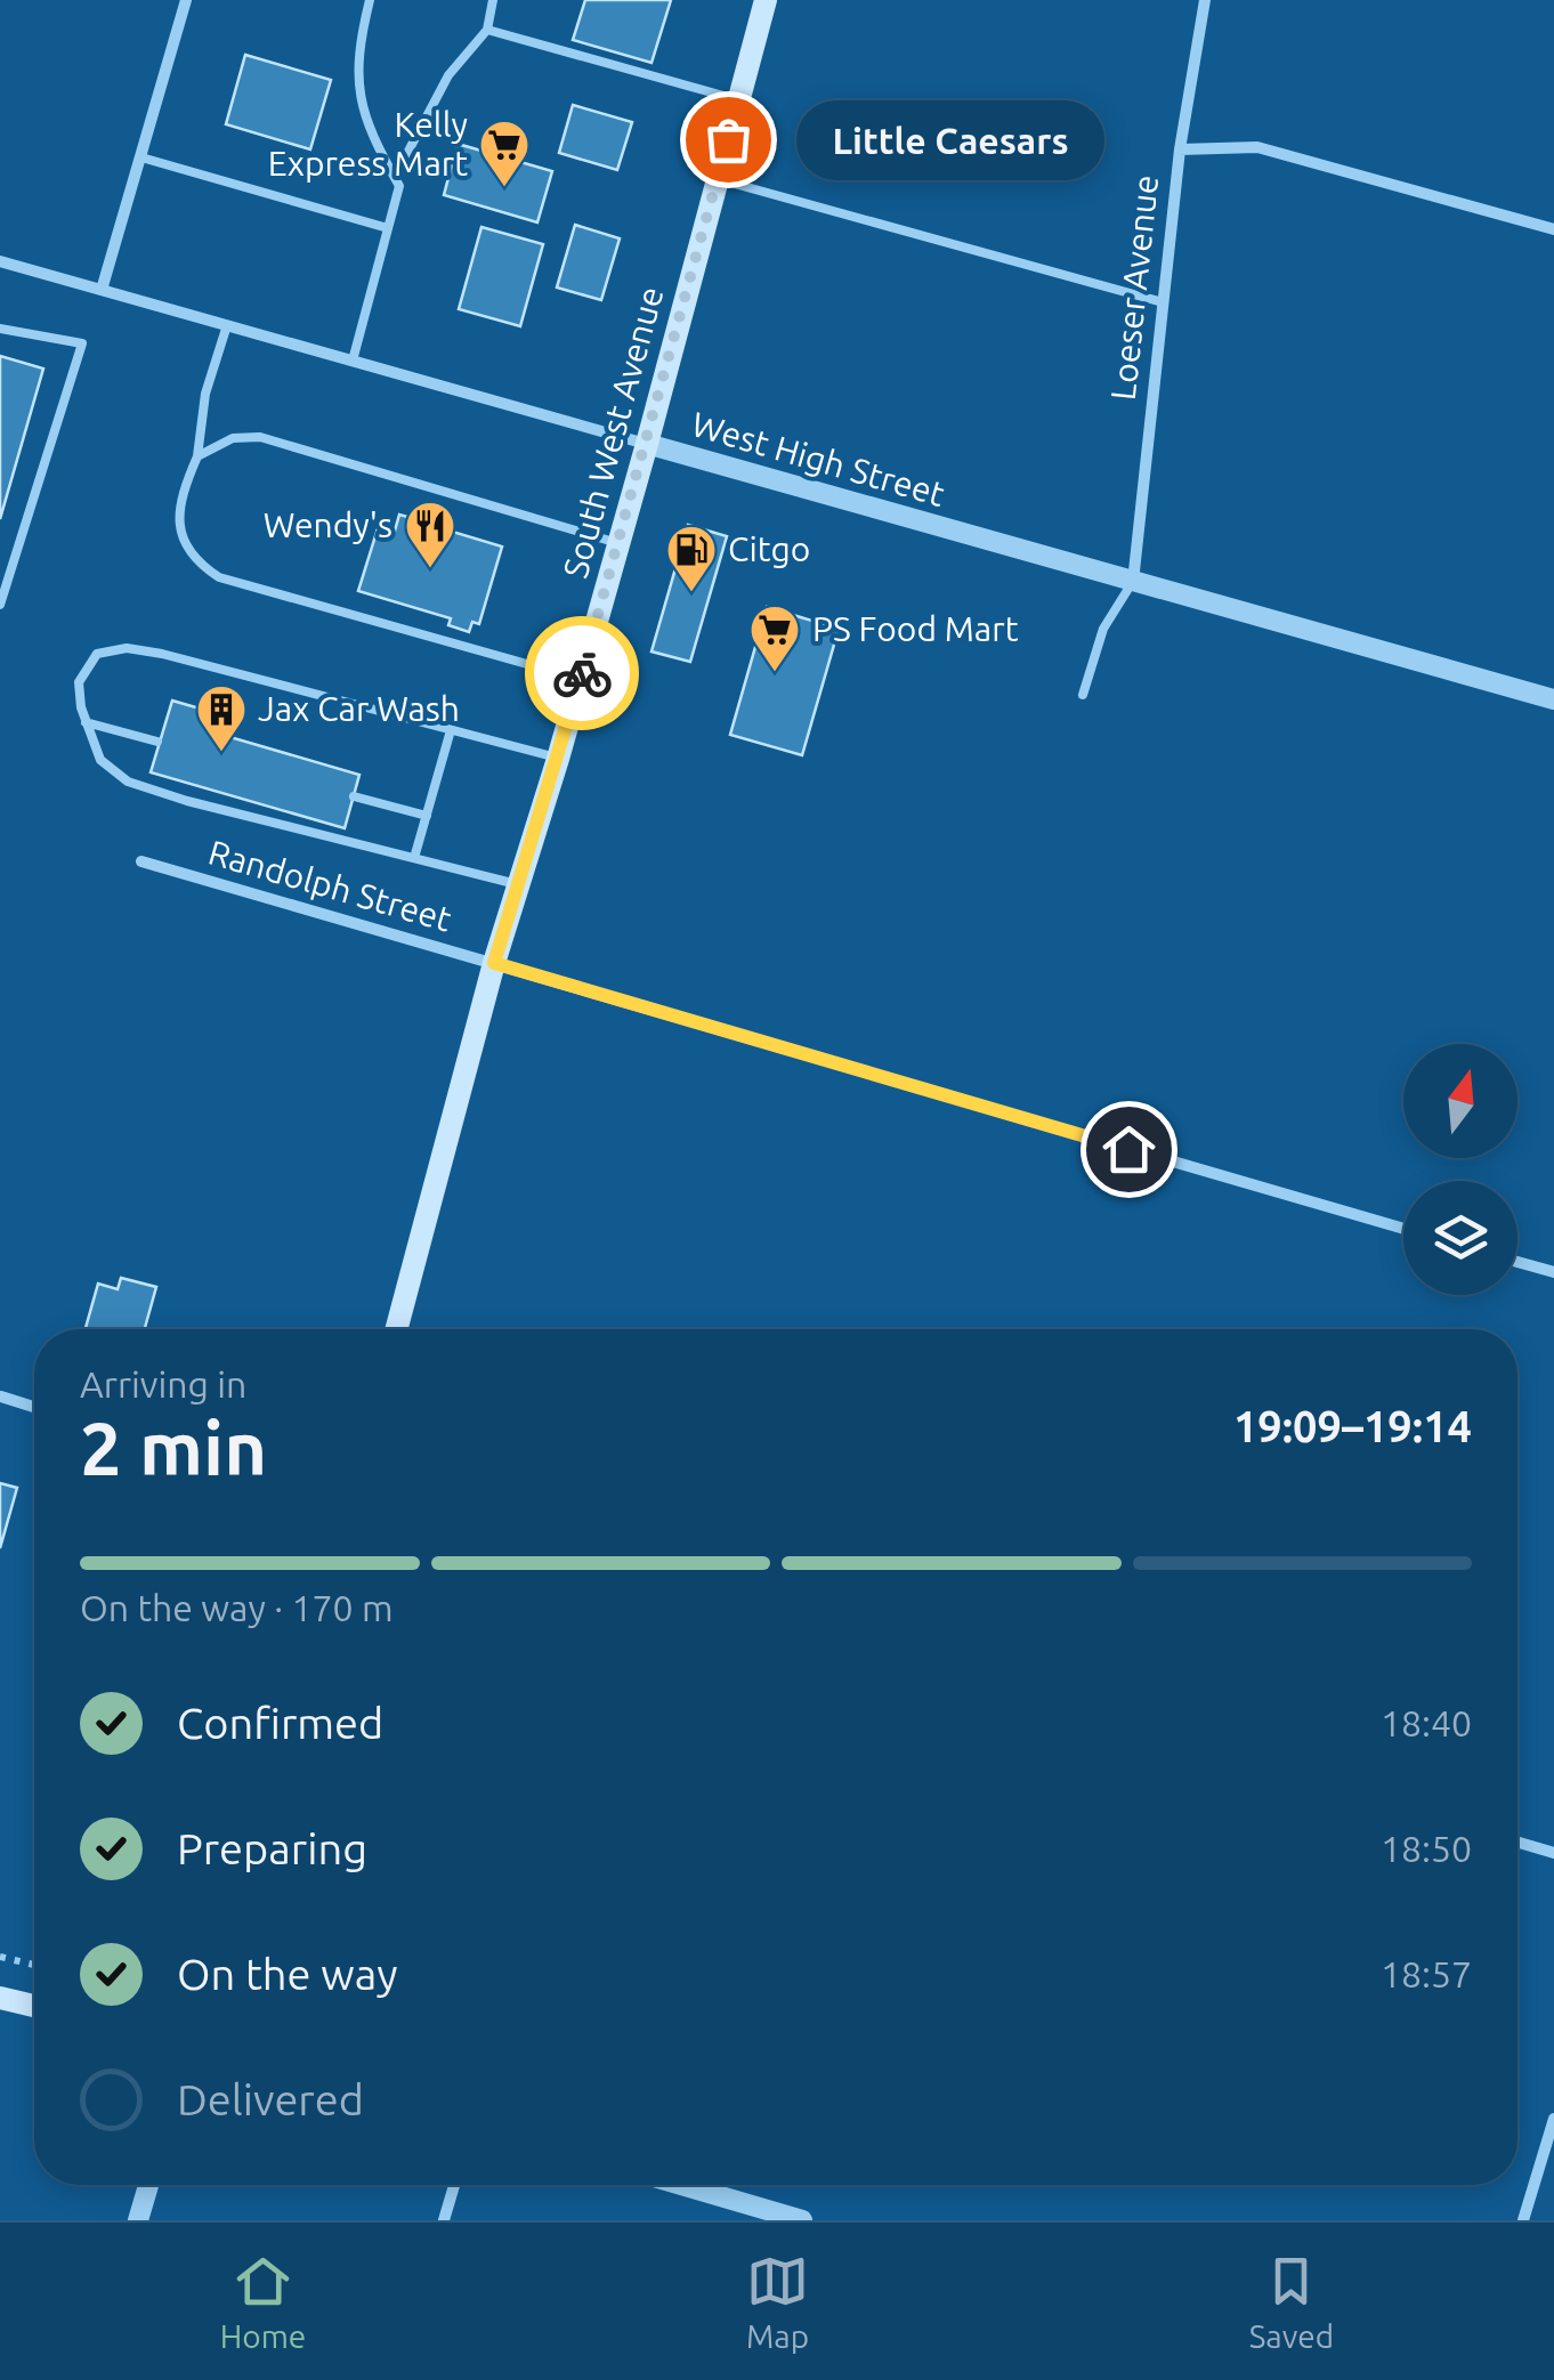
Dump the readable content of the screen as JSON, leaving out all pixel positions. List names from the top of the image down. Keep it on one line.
{"streets":{"main road":["South West Avenue"],"street":["Loeser Avenue","West High Street","Randolph Street"]},"crossings":[["Loeser Avenue","West High Street"],["South West Avenue","West High Street"],["South West Avenue","Randolph Street"]],"places":{"other":["Little Caesars"],"supermarket":["Kelly Express Mart","PS Food Mart"],"restaurant":["Wendy's"],"fuel station":["Citgo"],"building":["Jax Car Wash"]},"north":"top","page":{"bubble":"Little Caesars","heading":["2 min","Arriving in","19:09–19:14"],"bar":"On the way · 170 m","list":[["Confirmed","18:40"],["Preparing","18:50"],["On the way","18:57"],"Delivered"],"tabs":["Home","Map","Saved"]}}
